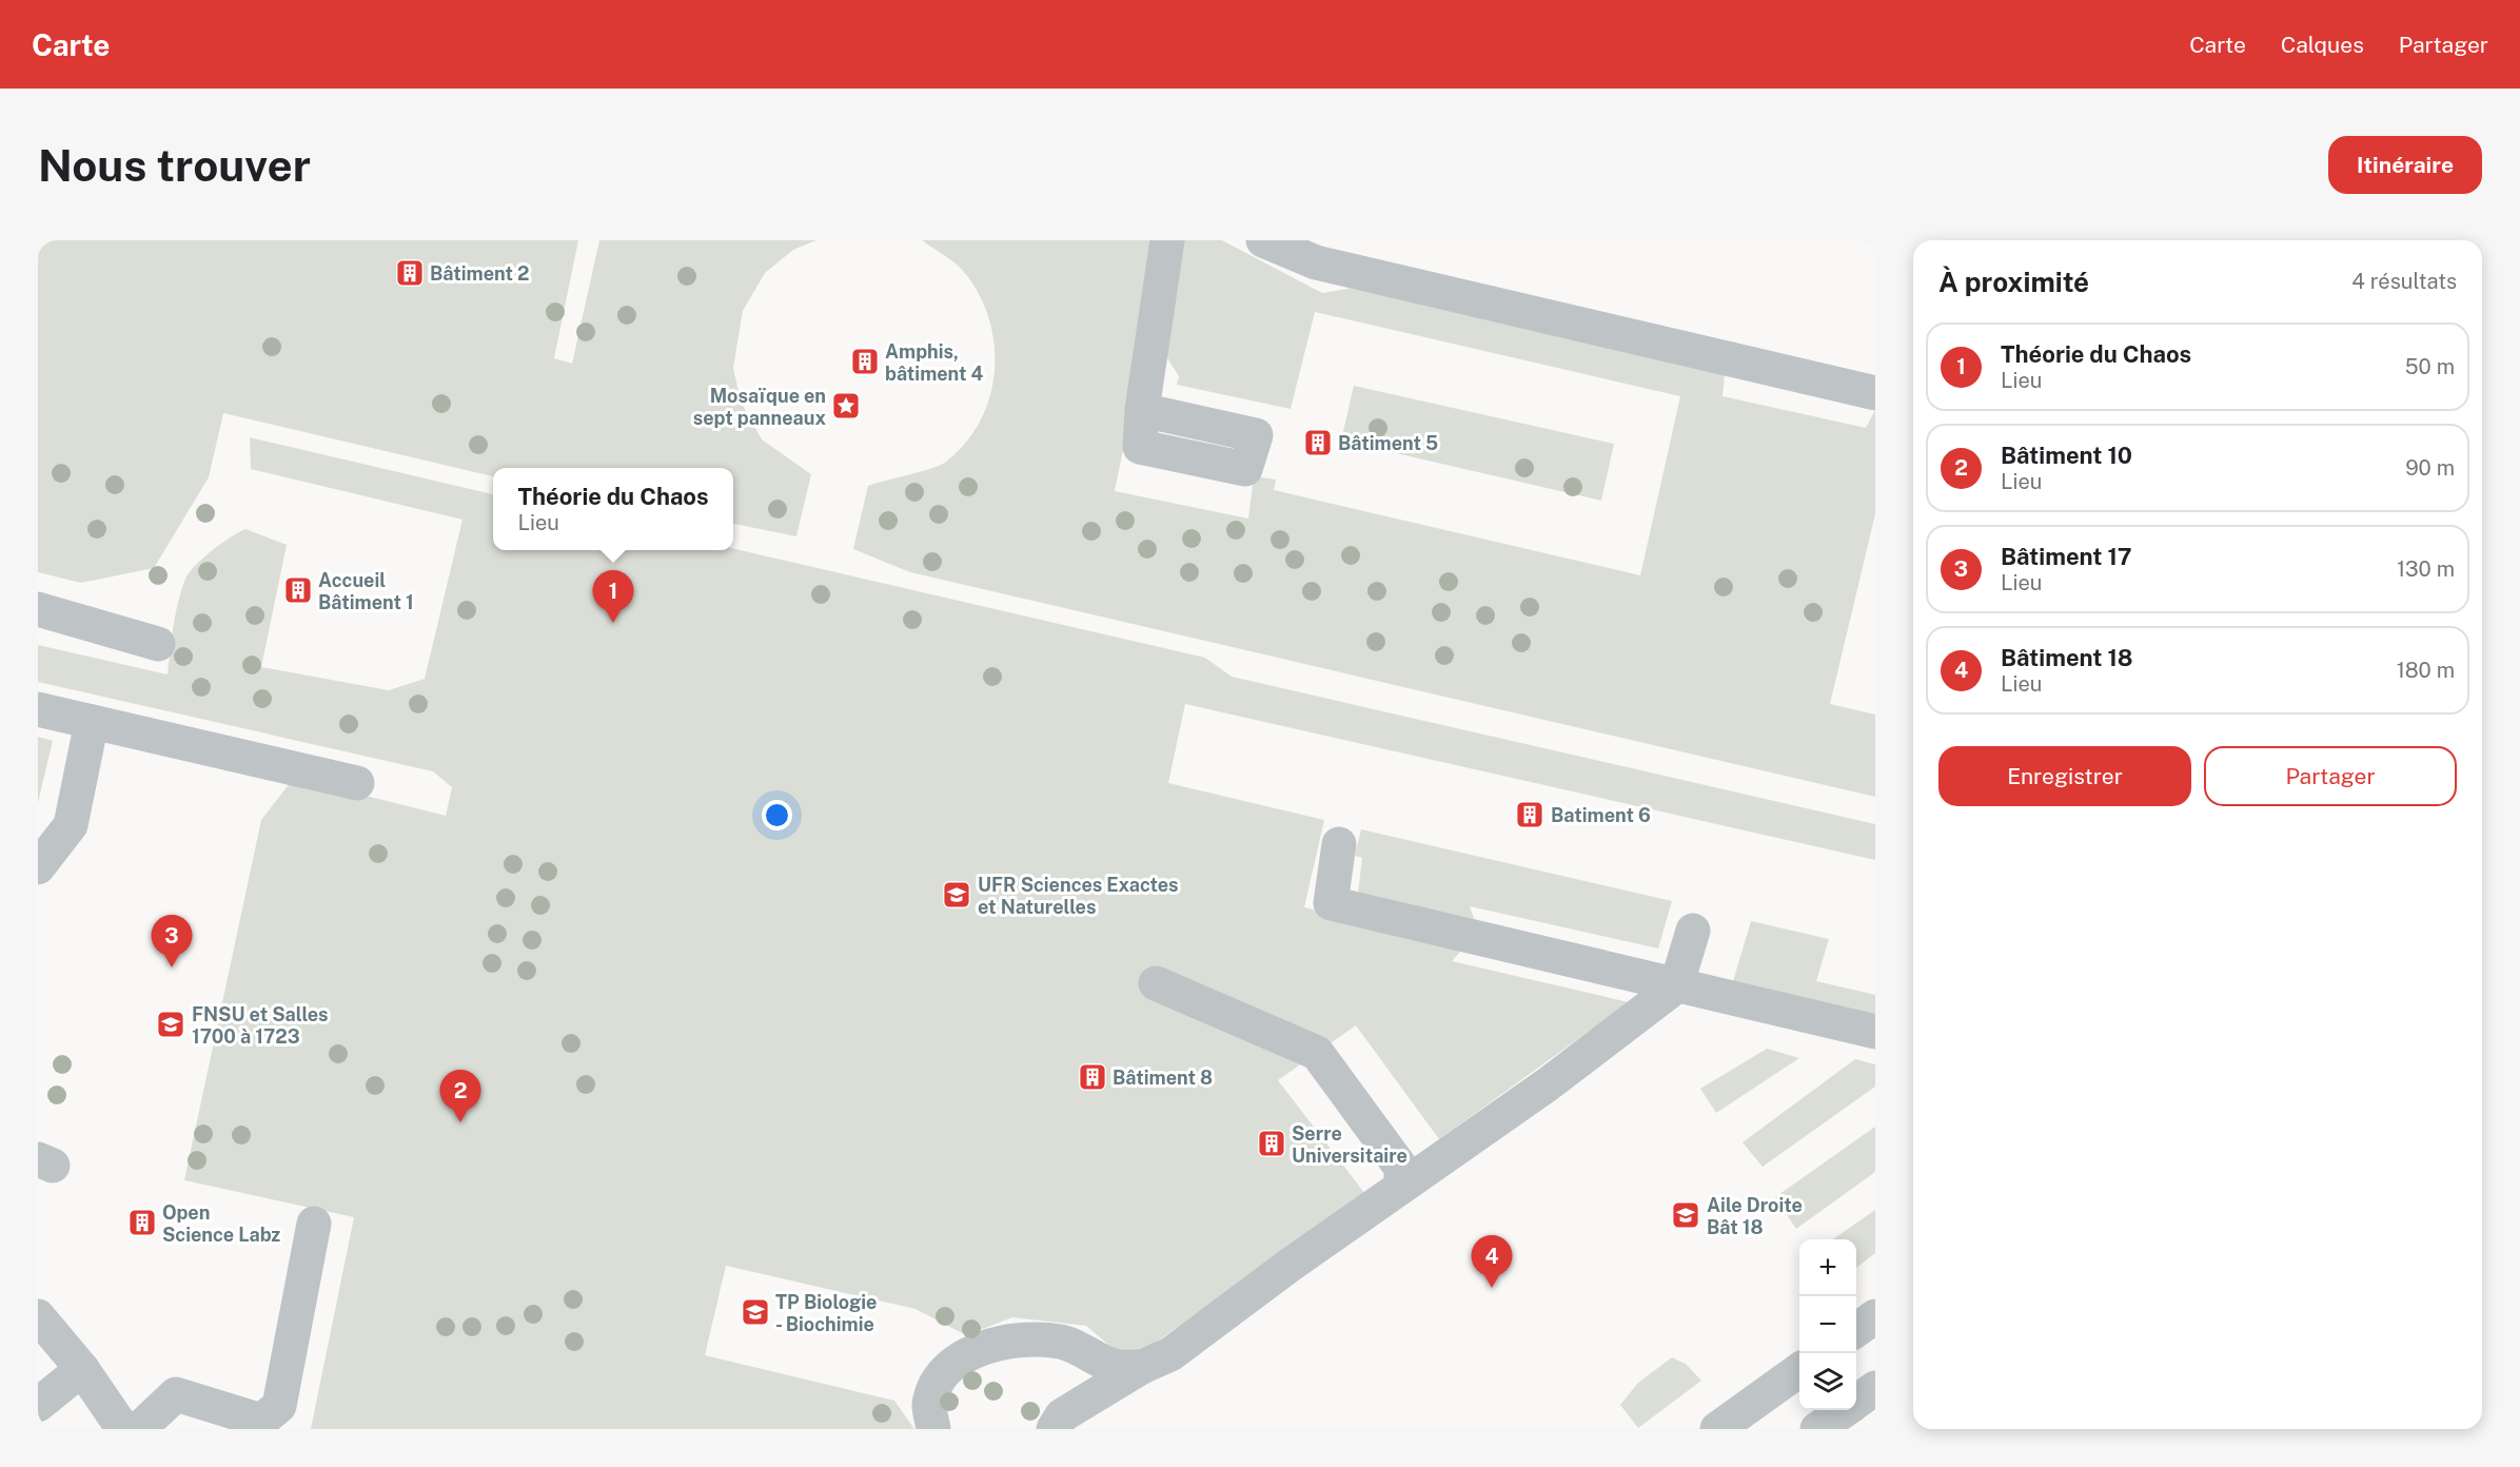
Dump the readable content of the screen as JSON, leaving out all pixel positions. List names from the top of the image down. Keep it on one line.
{"places":{"building":["Bâtiment 2","Amphis, bâtiment 4","Bâtiment 5","Accueil Bâtiment 1","Batiment 6","Bâtiment 8","Serre Universitaire","Open Science Labz"],"place":["Mosaïque en sept panneaux"],"school or university":["UFR Sciences Exactes et Naturelles","FNSU et Salles 1700 à 1723","Aile Droite Bât 18","TP Biologie - Biochimie"]},"page":{"header":"Carte","nav":["Carte","Calques","Partager"],"buttons":["Itinéraire",["Enregistrer","Partager"]],"title":"Nous trouver","heading":["À proximité","4 résultats"],"list":[{"mark":"1","name":"Théorie du Chaos","note":"Lieu","value":"50 m"},{"mark":"2","name":"Bâtiment 10","note":"Lieu","value":"90 m"},{"mark":"3","name":"Bâtiment 17","note":"Lieu","value":"130 m"},{"mark":"4","name":"Bâtiment 18","note":"Lieu","value":"180 m"}],"popup":["Théorie du Chaos","Lieu"],"pins":["1","3","2","4"],"map_buttons":["+","−"]}}
